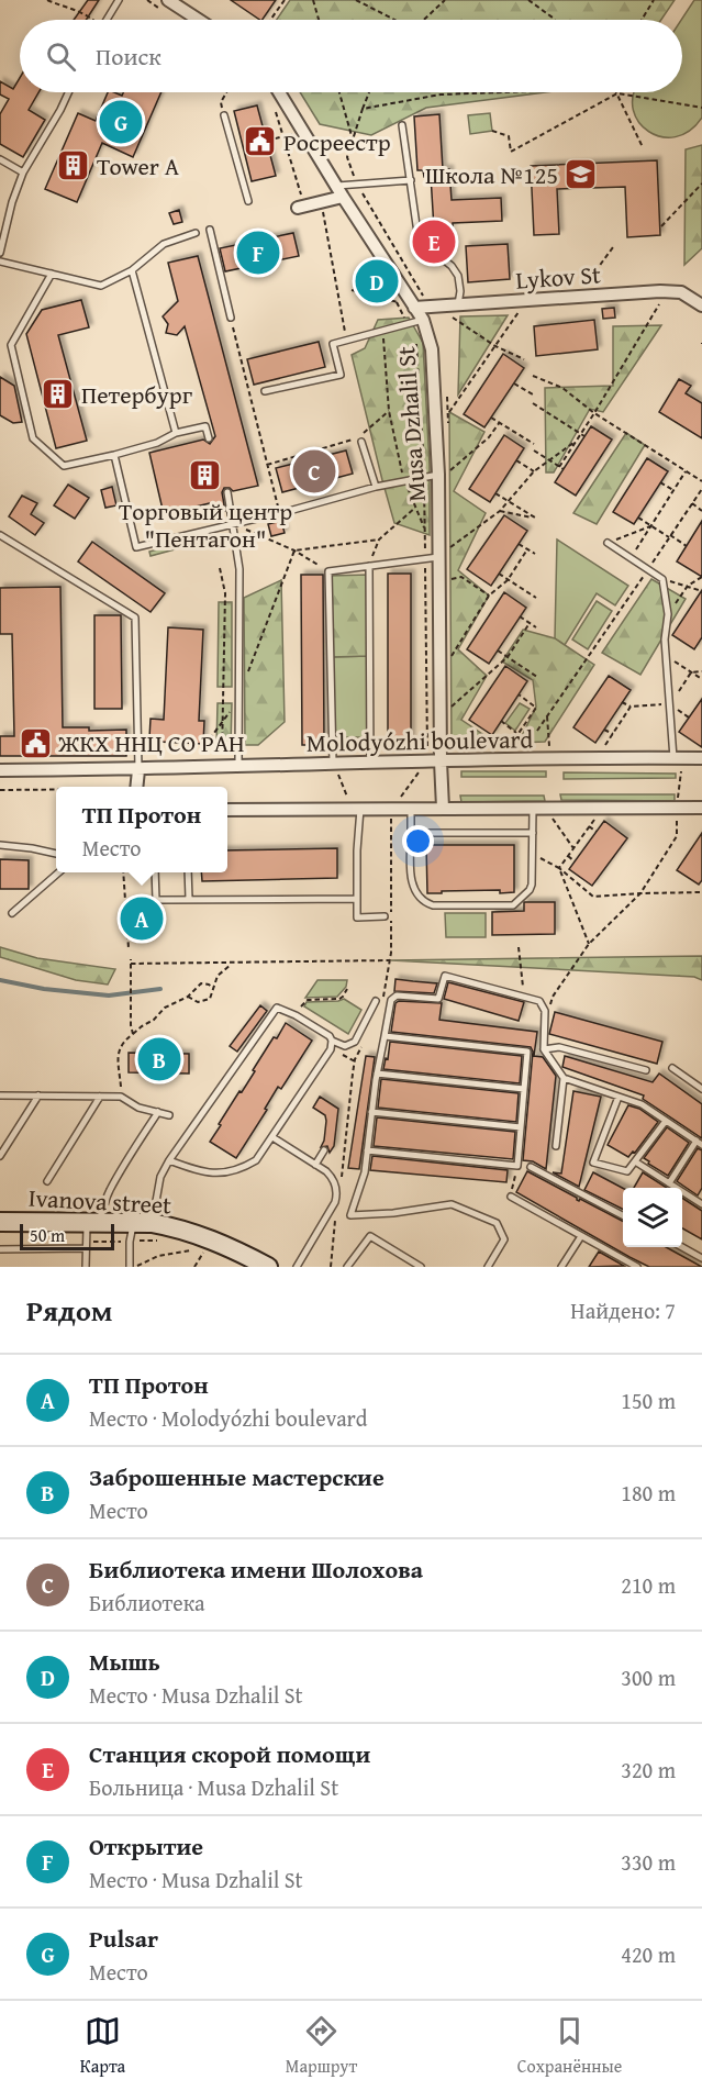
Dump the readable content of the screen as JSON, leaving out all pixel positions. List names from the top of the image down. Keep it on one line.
{"streets":{"street":["Lykov St","Musa Dzhalil St","Molodyózhi boulevard","Ivanova street"]},"crossings":[["Lykov St","Musa Dzhalil St"],["Musa Dzhalil St","Molodyózhi boulevard"]],"places":{"public building":["Росреестр","ЖКХ ННЦ СО РАН"],"building":["Tower A","Петербург","Торговый центр \"Пентагон\""],"school or university":["Школа №125"]},"scale_bar":"50 m","page":{"search":"Поиск","pins":["G","E","F","D","C","A","B"],"popup":["ТП Протон","Место"],"scale":"50 m","heading":["Рядом","Найдено: 7"],"list":[{"mark":"A","name":"ТП Протон","note":"Место · Molodyózhi boulevard","value":"150 m"},{"mark":"B","name":"Заброшенные мастерские","note":"Место","value":"180 m"},{"mark":"C","name":"Библиотека имени Шолохова","note":"Библиотека","value":"210 m"},{"mark":"D","name":"Мышь","note":"Место · Musa Dzhalil St","value":"300 m"},{"mark":"E","name":"Станция скорой помощи","note":"Больница · Musa Dzhalil St","value":"320 m"},{"mark":"F","name":"Открытие","note":"Место · Musa Dzhalil St","value":"330 m"},{"mark":"G","name":"Pulsar","note":"Место","value":"420 m"}],"nav":["Карта","Маршрут","Сохранённые"]}}
